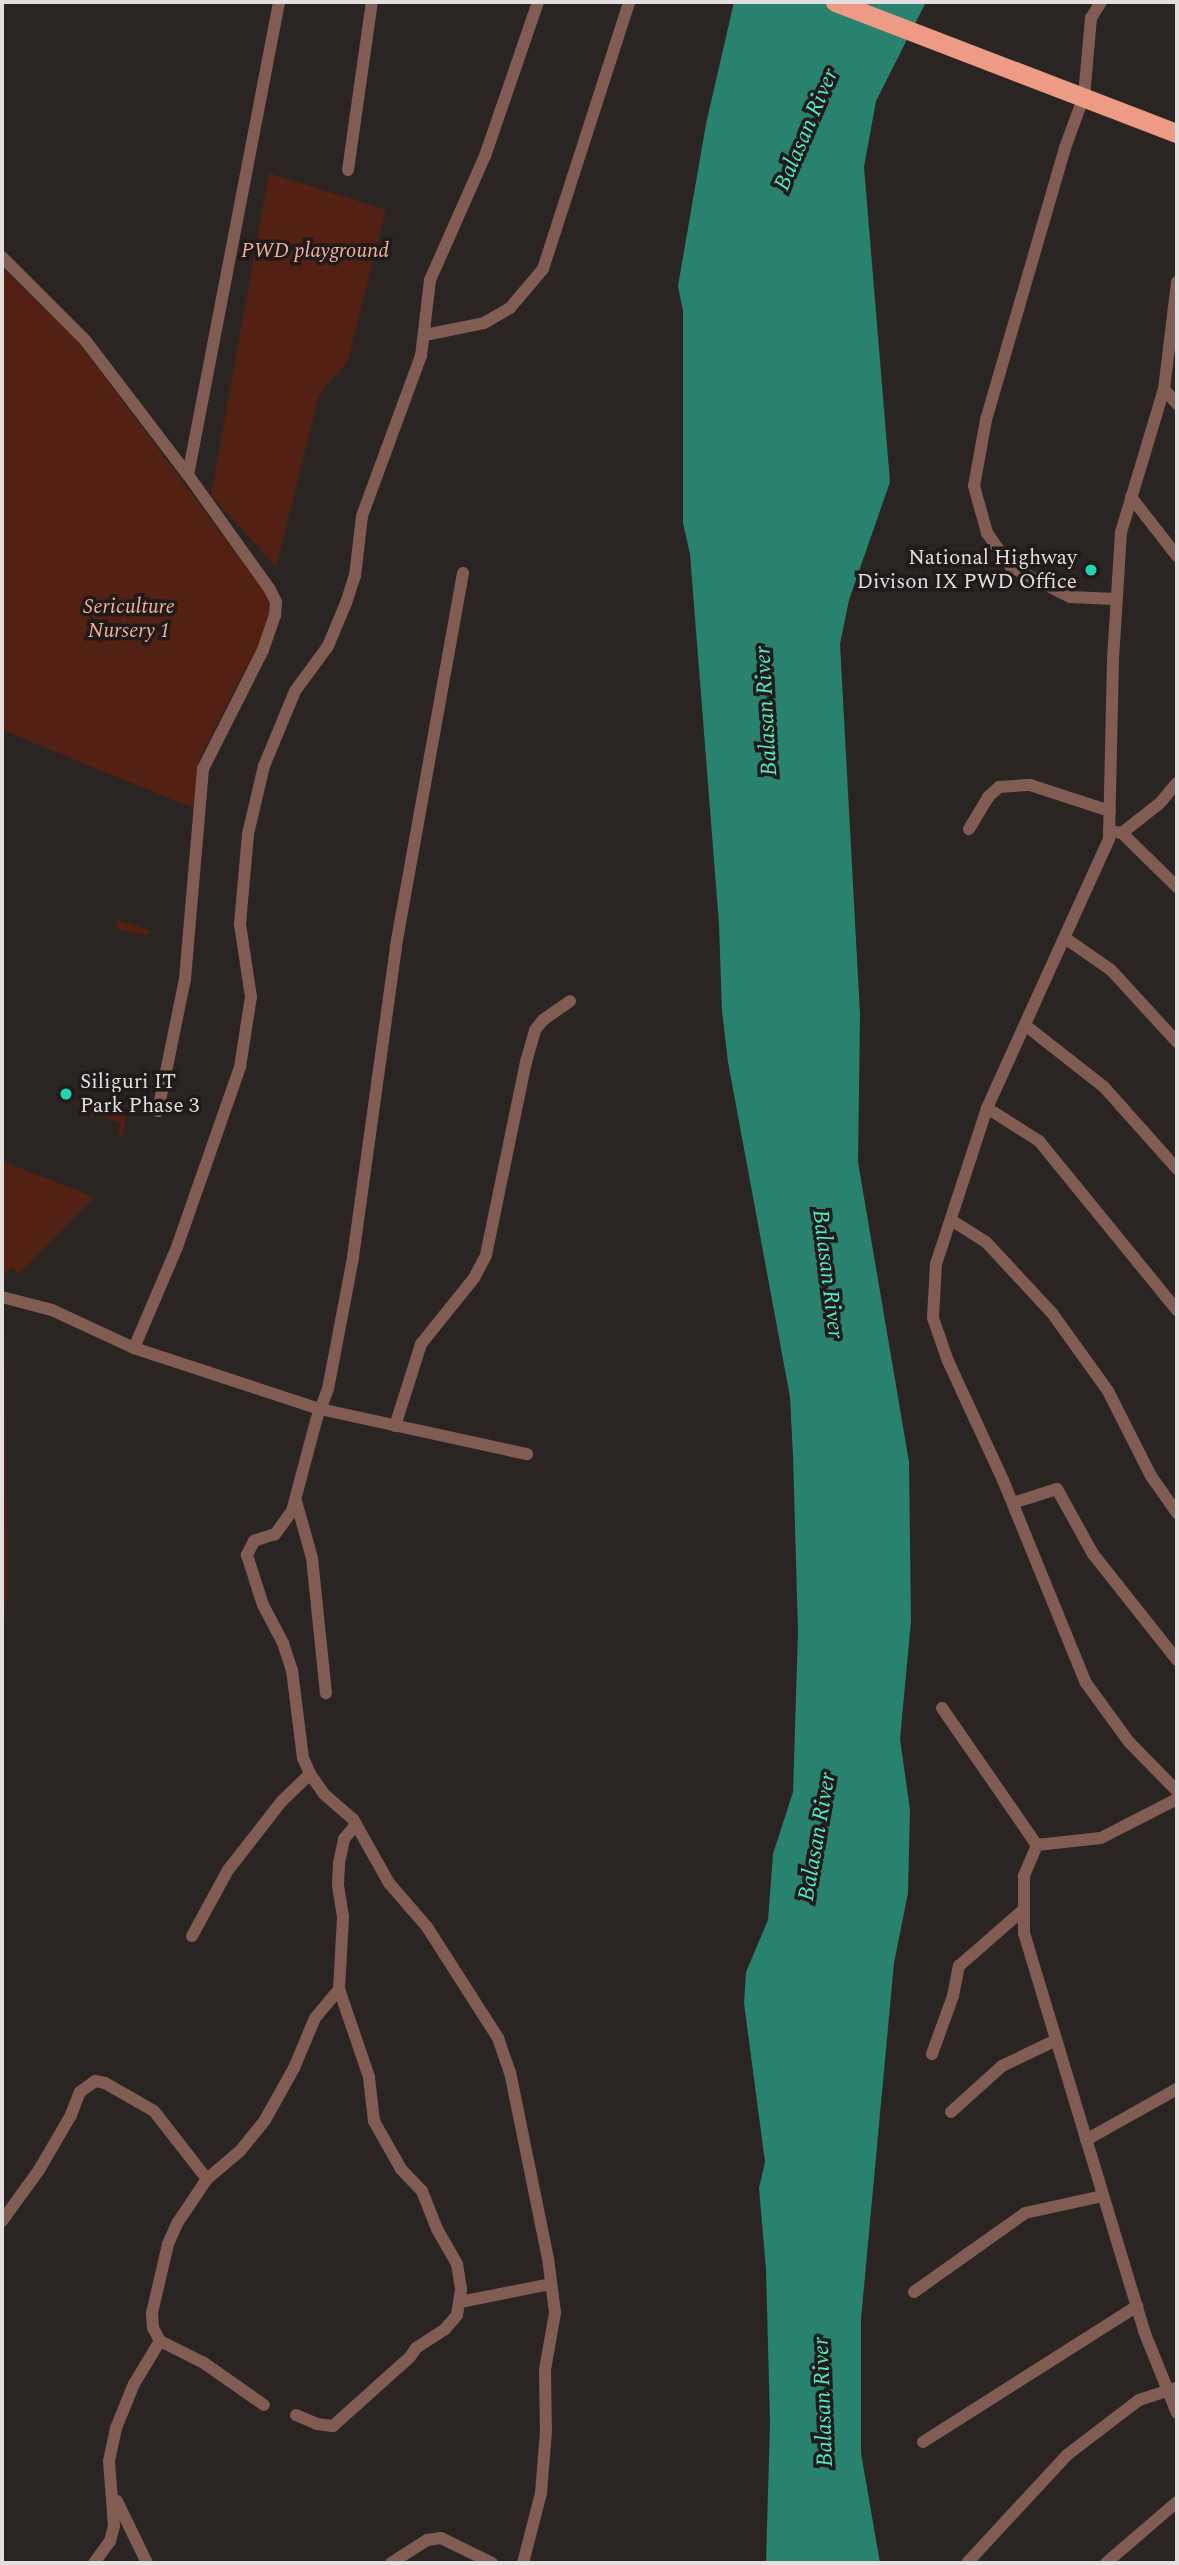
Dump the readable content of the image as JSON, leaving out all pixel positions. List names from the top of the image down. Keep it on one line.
{"water":["Balasan River"],"parks":["PWD playground","Sericulture Nursery 1"],"places":["National Highway Divison IX PWD Office","Siliguri IT Park Phase 3"]}
